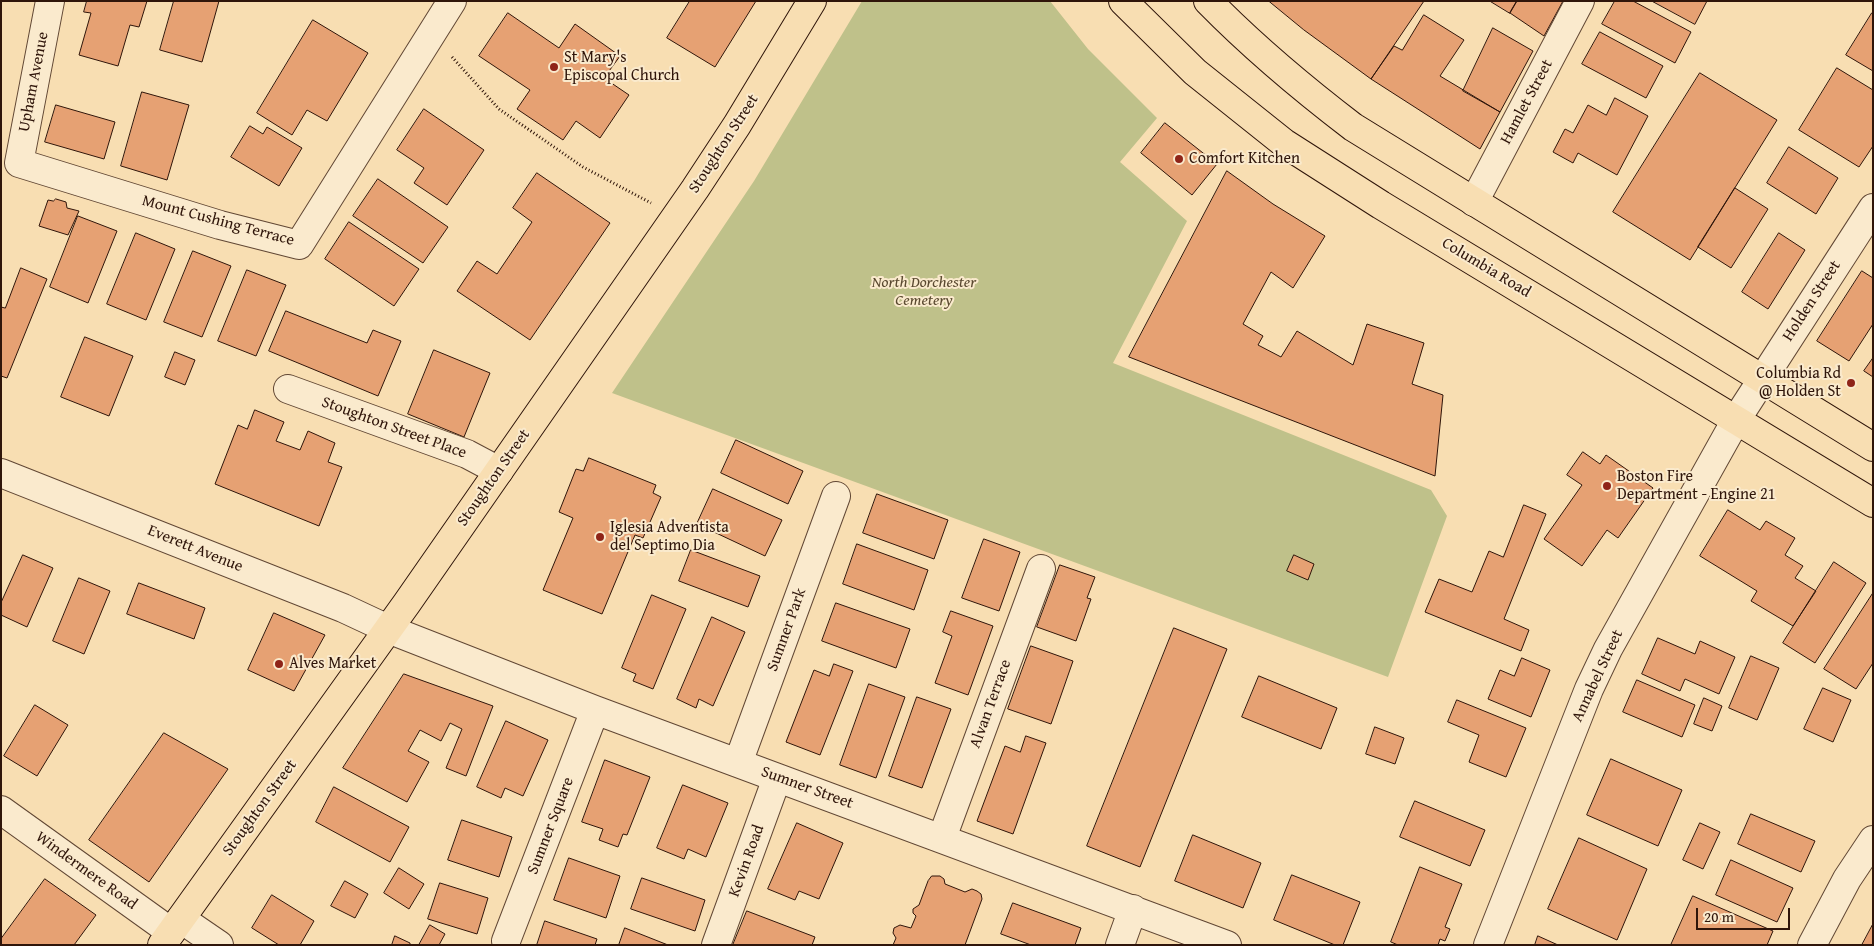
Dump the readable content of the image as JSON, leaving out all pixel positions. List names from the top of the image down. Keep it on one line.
{"streets":{"main road":["Stoughton Street","Columbia Road"],"street":["Upham Avenue","Hamlet Street","Mount Cushing Terrace","Holden Street","Stoughton Street Place","Everett Avenue","Sumner Park","Annabel Street","Alvan Terrace","Sumner Street","Sumner Square","Kevin Road","Windermere Road"]},"crossings":[["Upham Avenue","Mount Cushing Terrace"],["Stoughton Street","Stoughton Street Place"],["Stoughton Street","Everett Avenue"],["Stoughton Street","Sumner Street"],["Stoughton Street","Windermere Road"],["Columbia Road","Holden Street"],["Columbia Road","Annabel Street"],["Holden Street","Annabel Street"],["Everett Avenue","Sumner Street"],["Sumner Park","Sumner Street"],["Alvan Terrace","Sumner Street"],["Sumner Street","Sumner Square"],["Sumner Street","Kevin Road"]],"parks":["North Dorchester Cemetery"],"places":["St Mary's Episcopal Church","Comfort Kitchen","Columbia Rd @ Holden St","Boston Fire Department - Engine 21","Iglesia Adventista del Septimo Dia","Alves Market"],"scale_bar":"20 m"}
